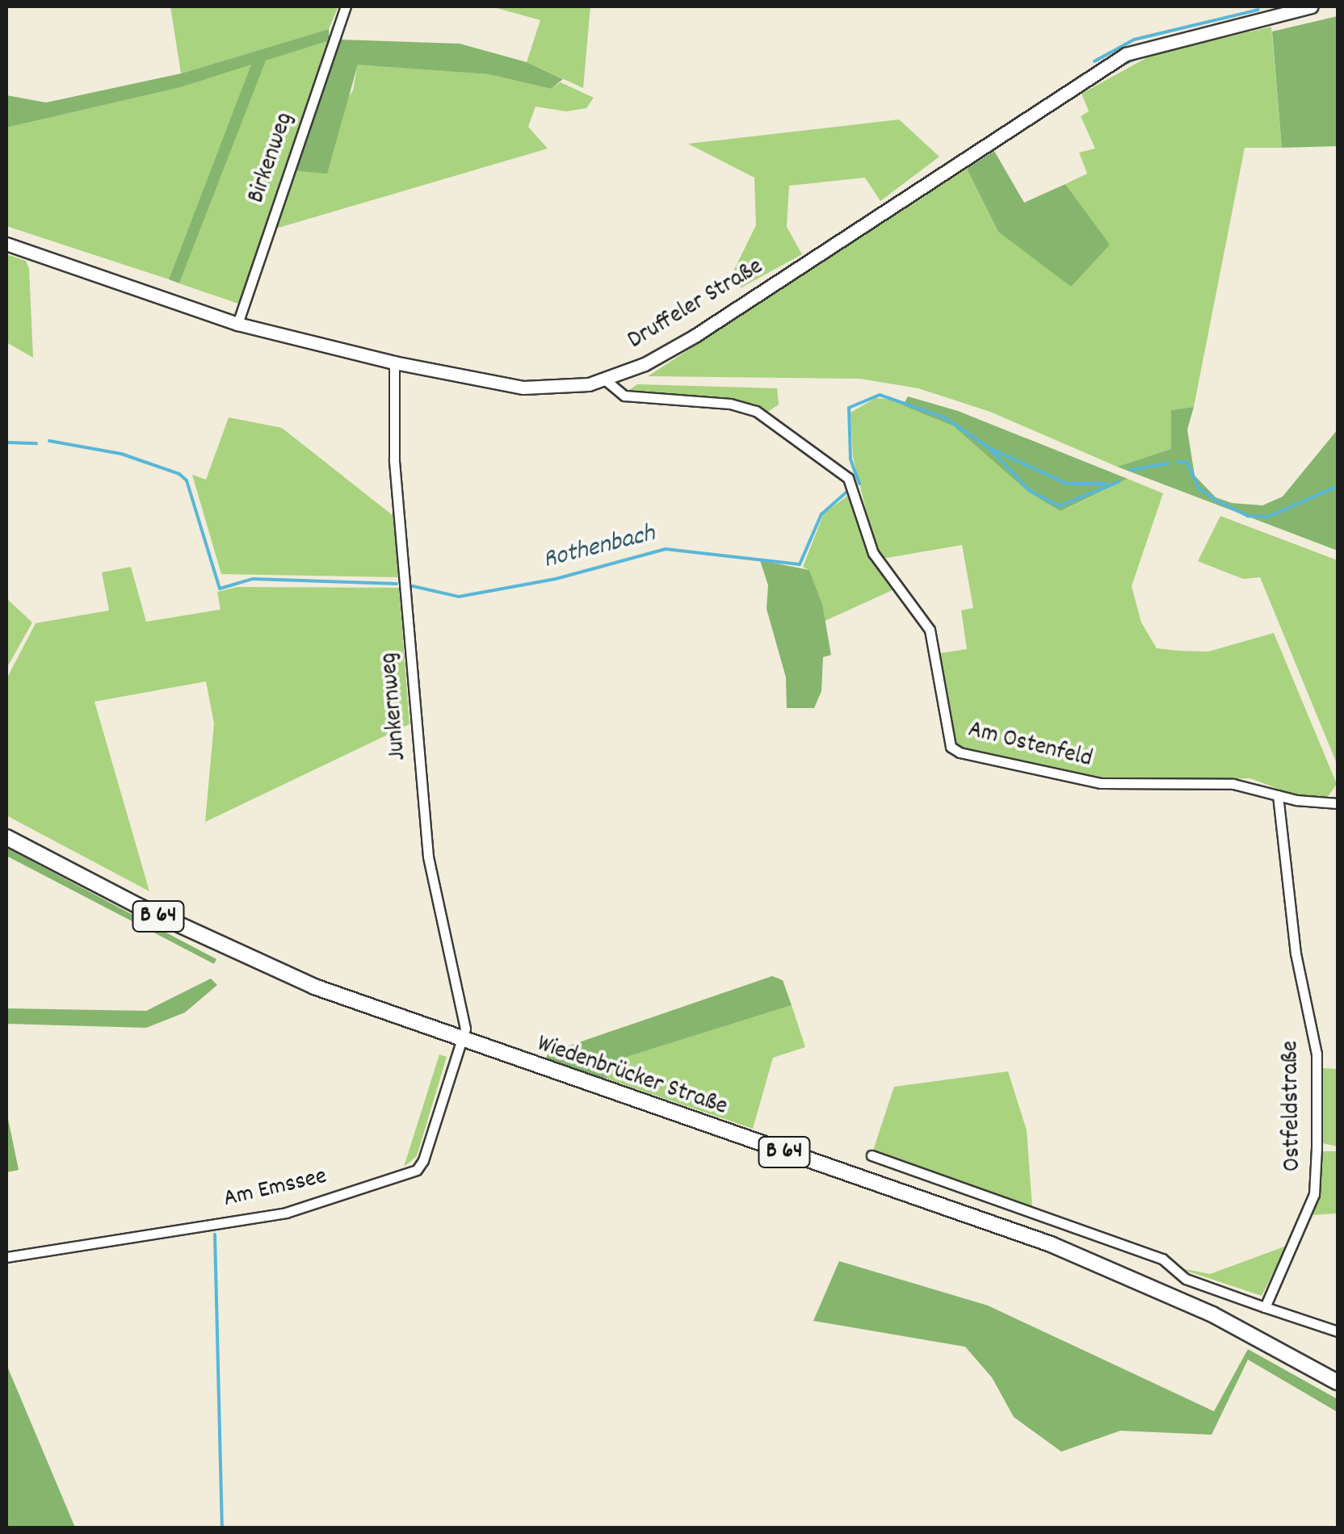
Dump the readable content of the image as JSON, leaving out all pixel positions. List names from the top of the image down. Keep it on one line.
{"streets":{"main road":["B 64","Wiedenbrücker Straße"],"street":["Birkenweg","Druffeler Straße","Junkernweg","Am Ostenfeld","Ostfeldstraße","Am Emssee"]},"crossings":[["Birkenweg","Druffeler Straße"],["Druffeler Straße","Junkernweg"],["Druffeler Straße","Am Ostenfeld"],["Junkernweg","Wiedenbrücker Straße"],["Junkernweg","Am Emssee"],["Wiedenbrücker Straße","Am Emssee"]],"water":["Rothenbach"]}
